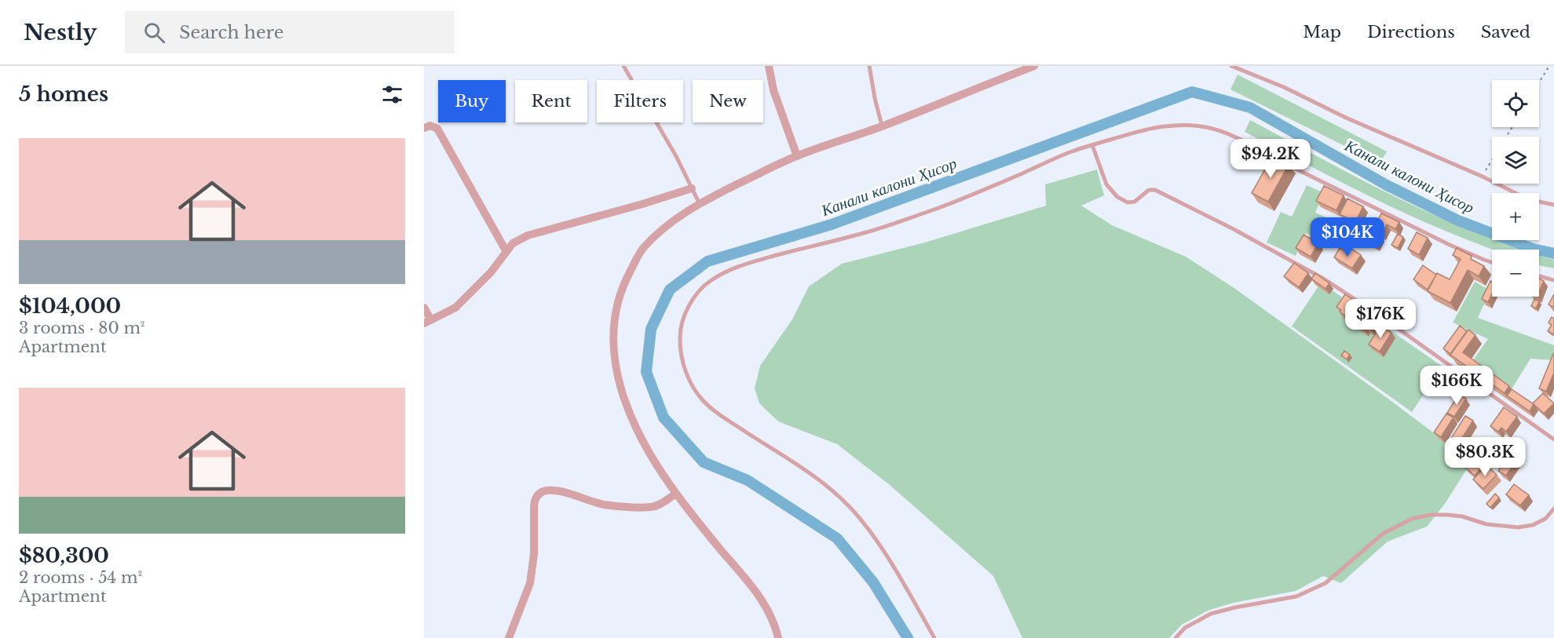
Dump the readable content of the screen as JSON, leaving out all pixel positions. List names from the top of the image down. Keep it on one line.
{"water":["Канали калони Ҳисор"],"page":{"header":"Nestly","search":"Search here","nav":["Map","Directions","Saved"],"heading":"5 homes","map_buttons":["+","−"],"chip":["Buy","Rent","Filters","New"],"list":[{"name":"$104,000","note":"3 rooms · 80 m² · Apartment"},{"name":"$80,300","note":"2 rooms · 54 m² · Apartment"}],"price":["$94.2K","$104K","$176K","$166K","$80.3K"]}}
